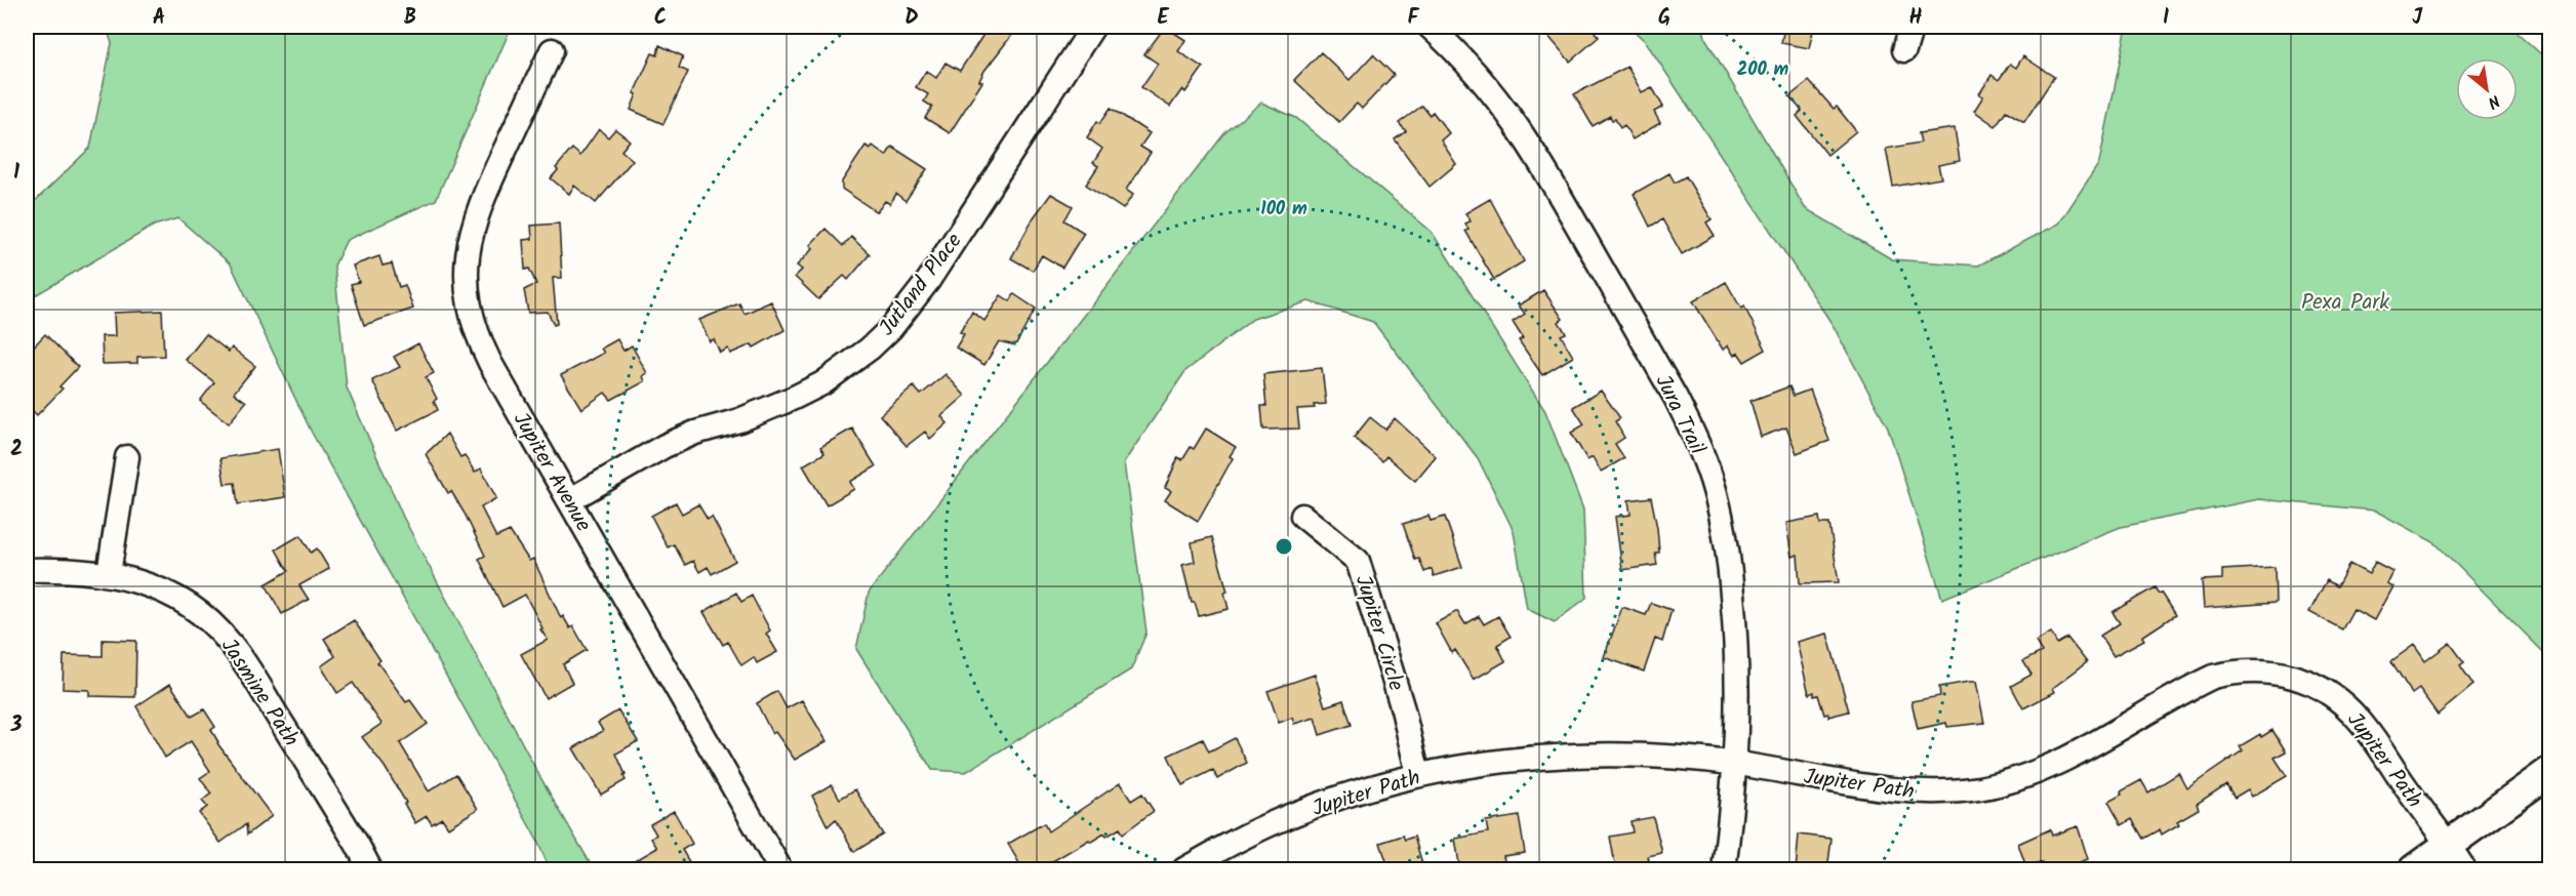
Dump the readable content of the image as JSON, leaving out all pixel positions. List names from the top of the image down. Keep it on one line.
{"streets":{"street":["Jutland Place","Jura Trail","Jupiter Avenue","Jupiter Circle","Jasmine Path","Jupiter Path"]},"crossings":[["Jutland Place","Jupiter Avenue"],["Jura Trail","Jupiter Path"],["Jupiter Circle","Jupiter Path"]],"parks":["Pexa Park"],"north":"bottom right","grid":{"columns":["A","B","C","D","E","F","G","H","I","J"],"rows":["1","2","3"]},"rings":["200 m","100 m"]}
